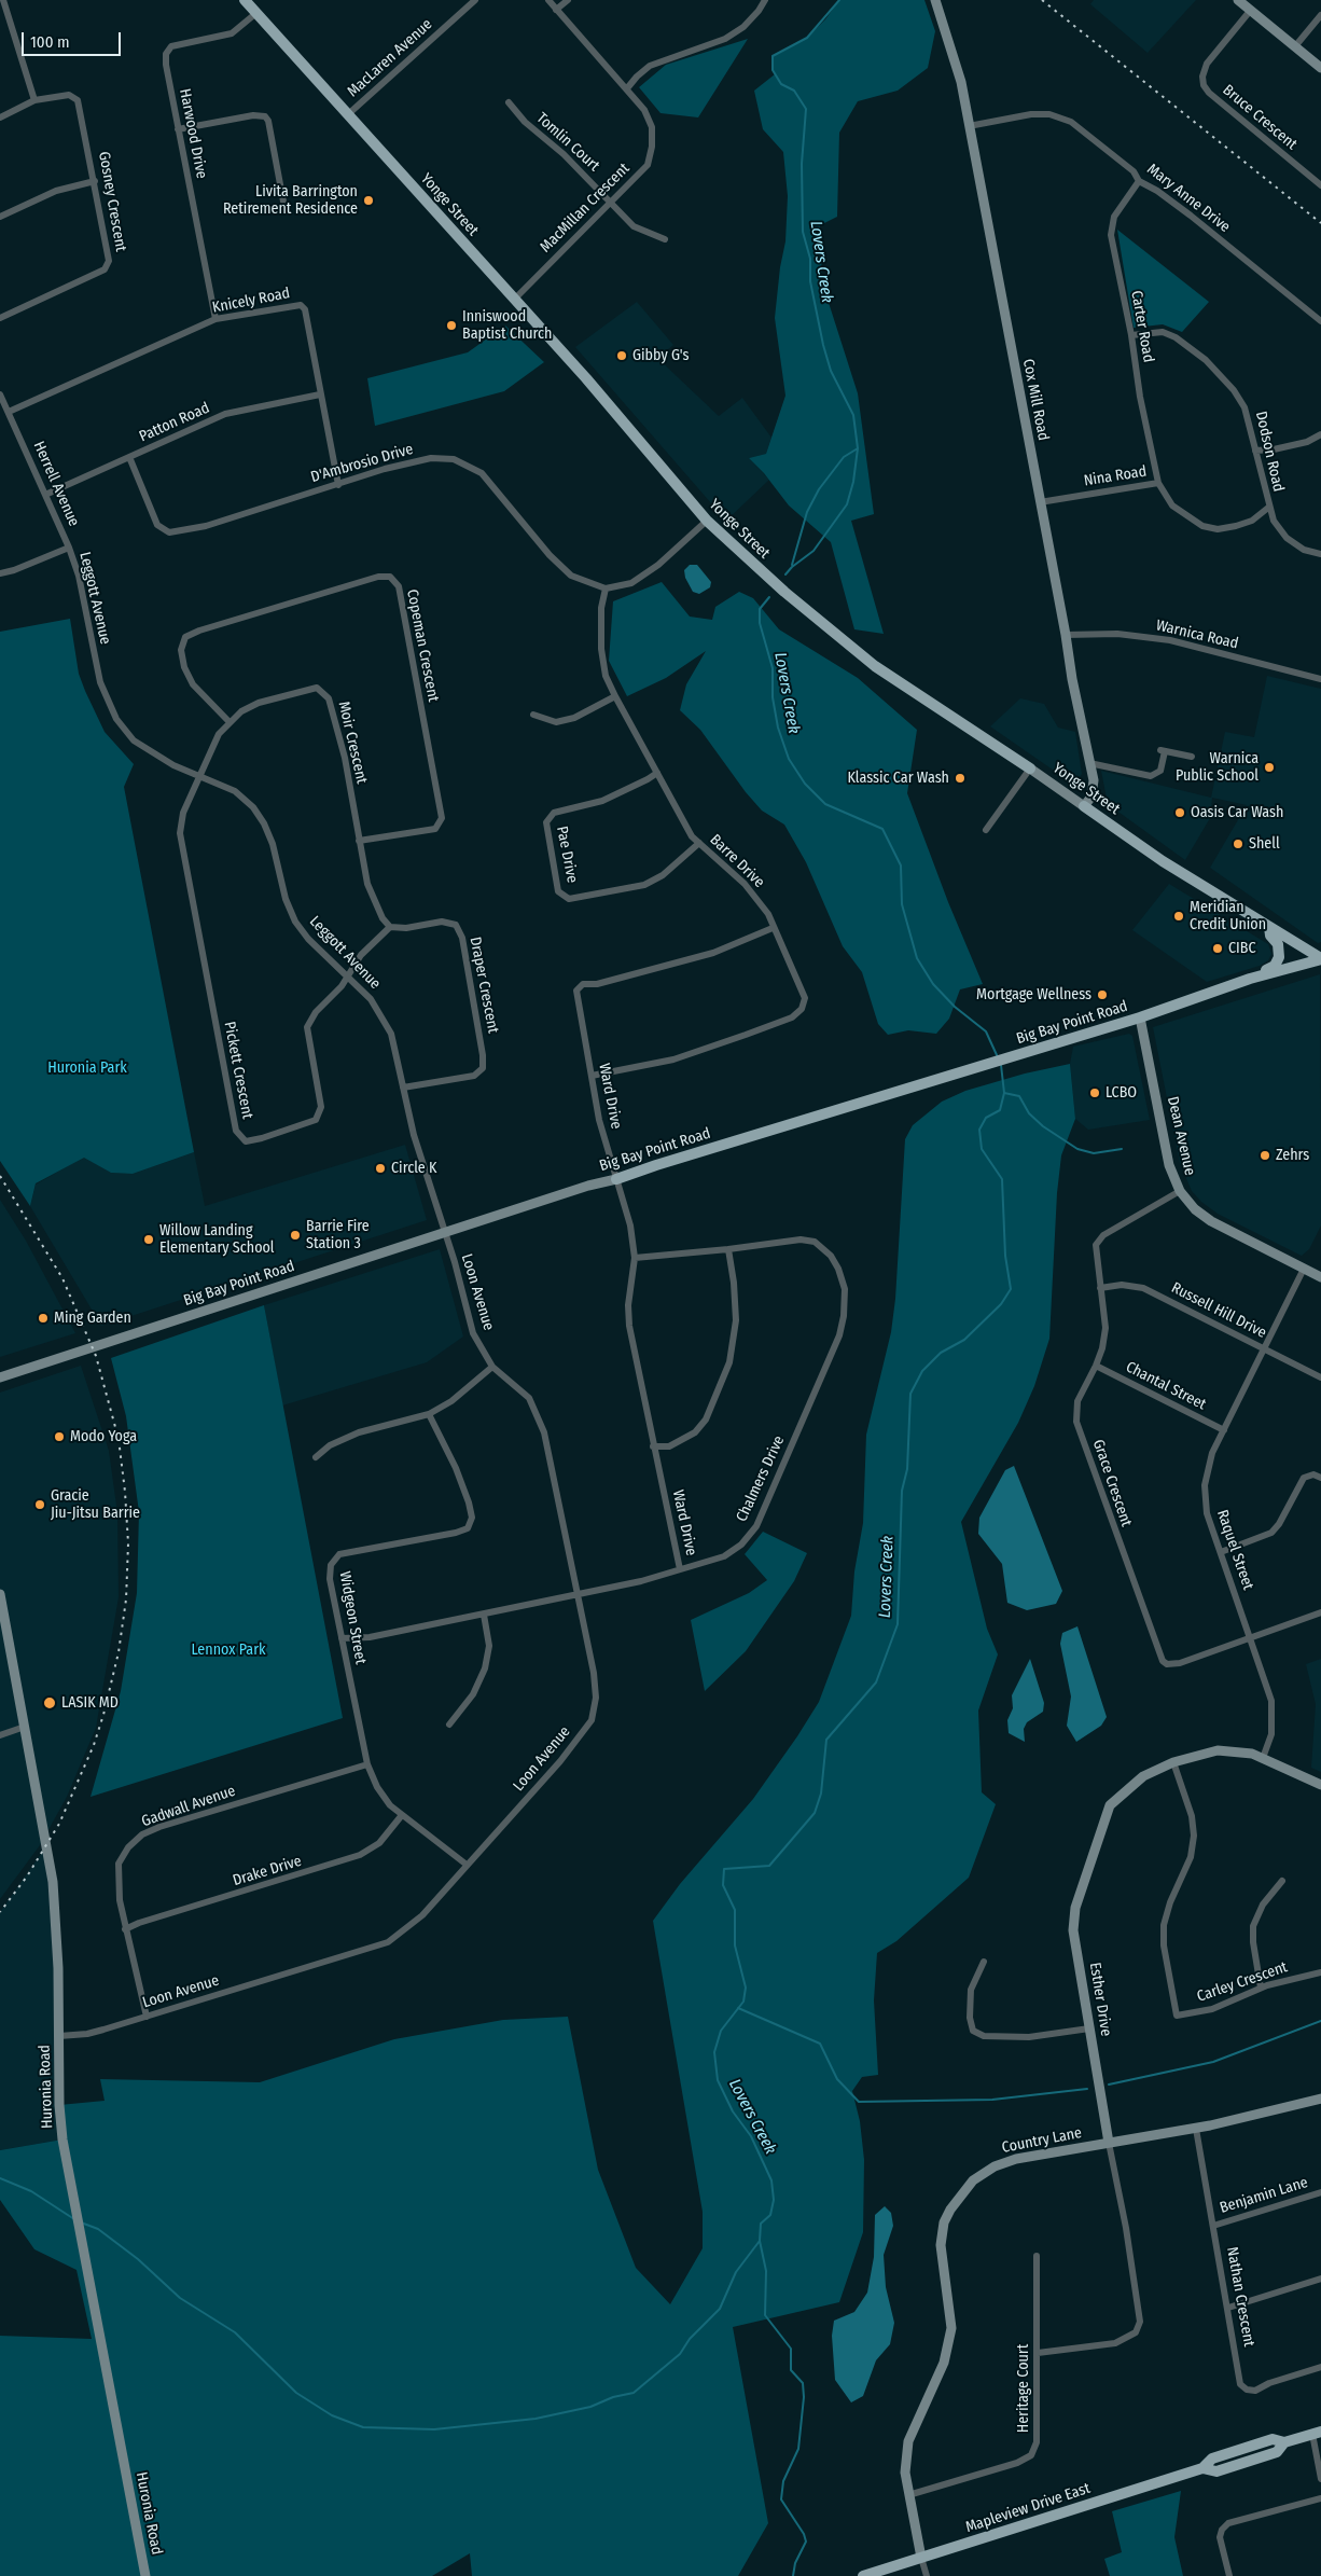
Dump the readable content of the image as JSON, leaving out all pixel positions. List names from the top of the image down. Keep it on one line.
{"streets":{"main road":["Yonge Street","Big Bay Point Road","Mapleview Drive East"],"street":["MacLaren Avenue","Bruce Crescent","Harwood Drive","Tomlin Court","Mary Anne Drive","Gosney Crescent","MacMillan Crescent","Knicely Road","Carter Road","Cox Mill Road","Patton Road","Dodson Road","D'Ambrosio Drive","Nina Road","Herrell Avenue","Leggott Avenue","Warnica Road","Copeman Crescent","Moir Crescent","Pae Drive","Barre Drive","Draper Crescent","Pickett Crescent","Ward Drive","Dean Avenue","Loon Avenue","Russell Hill Drive","Chantal Street","Chalmers Drive","Grace Crescent","Raquel Street","Widgeon Street","Gadwall Avenue","Drake Drive","Carley Crescent","Esther Drive","Huronia Road","Country Lane","Benjamin Lane","Nathan Crescent","Heritage Court"]},"crossings":[["MacLaren Avenue","Yonge Street"],["Harwood Drive","Yonge Street"],["Harwood Drive","Knicely Road"],["Tomlin Court","MacMillan Crescent"],["Mary Anne Drive","Carter Road"],["Mary Anne Drive","Cox Mill Road"],["Yonge Street","MacMillan Crescent"],["Yonge Street","Cox Mill Road"],["Yonge Street","Big Bay Point Road"],["Knicely Road","Patton Road"],["Knicely Road","D'Ambrosio Drive"],["Knicely Road","Herrell Avenue"],["Carter Road","Dodson Road"],["Carter Road","Nina Road"],["Cox Mill Road","Nina Road"],["Cox Mill Road","Warnica Road"],["Patton Road","D'Ambrosio Drive"],["Patton Road","Herrell Avenue"],["Dodson Road","Nina Road"],["D'Ambrosio Drive","Barre Drive"],["Herrell Avenue","Leggott Avenue"],["Leggott Avenue","Moir Crescent"],["Leggott Avenue","Draper Crescent"],["Leggott Avenue","Big Bay Point Road"],["Leggott Avenue","Pickett Crescent"],["Leggott Avenue","Loon Avenue"],["Copeman Crescent","Moir Crescent"],["Moir Crescent","Draper Crescent"],["Moir Crescent","Pickett Crescent"],["Pae Drive","Barre Drive"],["Barre Drive","Ward Drive"],["Big Bay Point Road","Ward Drive"],["Big Bay Point Road","Dean Avenue"],["Big Bay Point Road","Loon Avenue"],["Ward Drive","Chalmers Drive"],["Dean Avenue","Grace Crescent"],["Dean Avenue","Raquel Street"],["Loon Avenue","Chalmers Drive"],["Loon Avenue","Widgeon Street"],["Loon Avenue","Gadwall Avenue"],["Loon Avenue","Huronia Road"],["Russell Hill Drive","Grace Crescent"],["Russell Hill Drive","Raquel Street"],["Chantal Street","Grace Crescent"],["Chantal Street","Raquel Street"],["Chalmers Drive","Widgeon Street"],["Grace Crescent","Raquel Street"],["Raquel Street","Esther Drive"],["Widgeon Street","Gadwall Avenue"],["Widgeon Street","Drake Drive"],["Gadwall Avenue","Drake Drive"],["Carley Crescent","Esther Drive"],["Esther Drive","Country Lane"],["Esther Drive","Heritage Court"],["Country Lane","Nathan Crescent"],["Country Lane","Heritage Court"],["Country Lane","Mapleview Drive East"],["Benjamin Lane","Nathan Crescent"]],"water":["Lovers Creek"],"parks":["Huronia Park","Lennox Park"],"places":["Livita Barrington Retirement Residence","Inniswood Baptist Church","Gibby G's","Warnica Public School","Klassic Car Wash","Oasis Car Wash","Shell","Meridian Credit Union","CIBC","Mortgage Wellness","LCBO","Zehrs","Circle K","Barrie Fire Station 3","Willow Landing Elementary School","Ming Garden","Modo Yoga","Gracie Jiu-Jitsu Barrie","LASIK MD"],"scale_bar":"100 m"}
